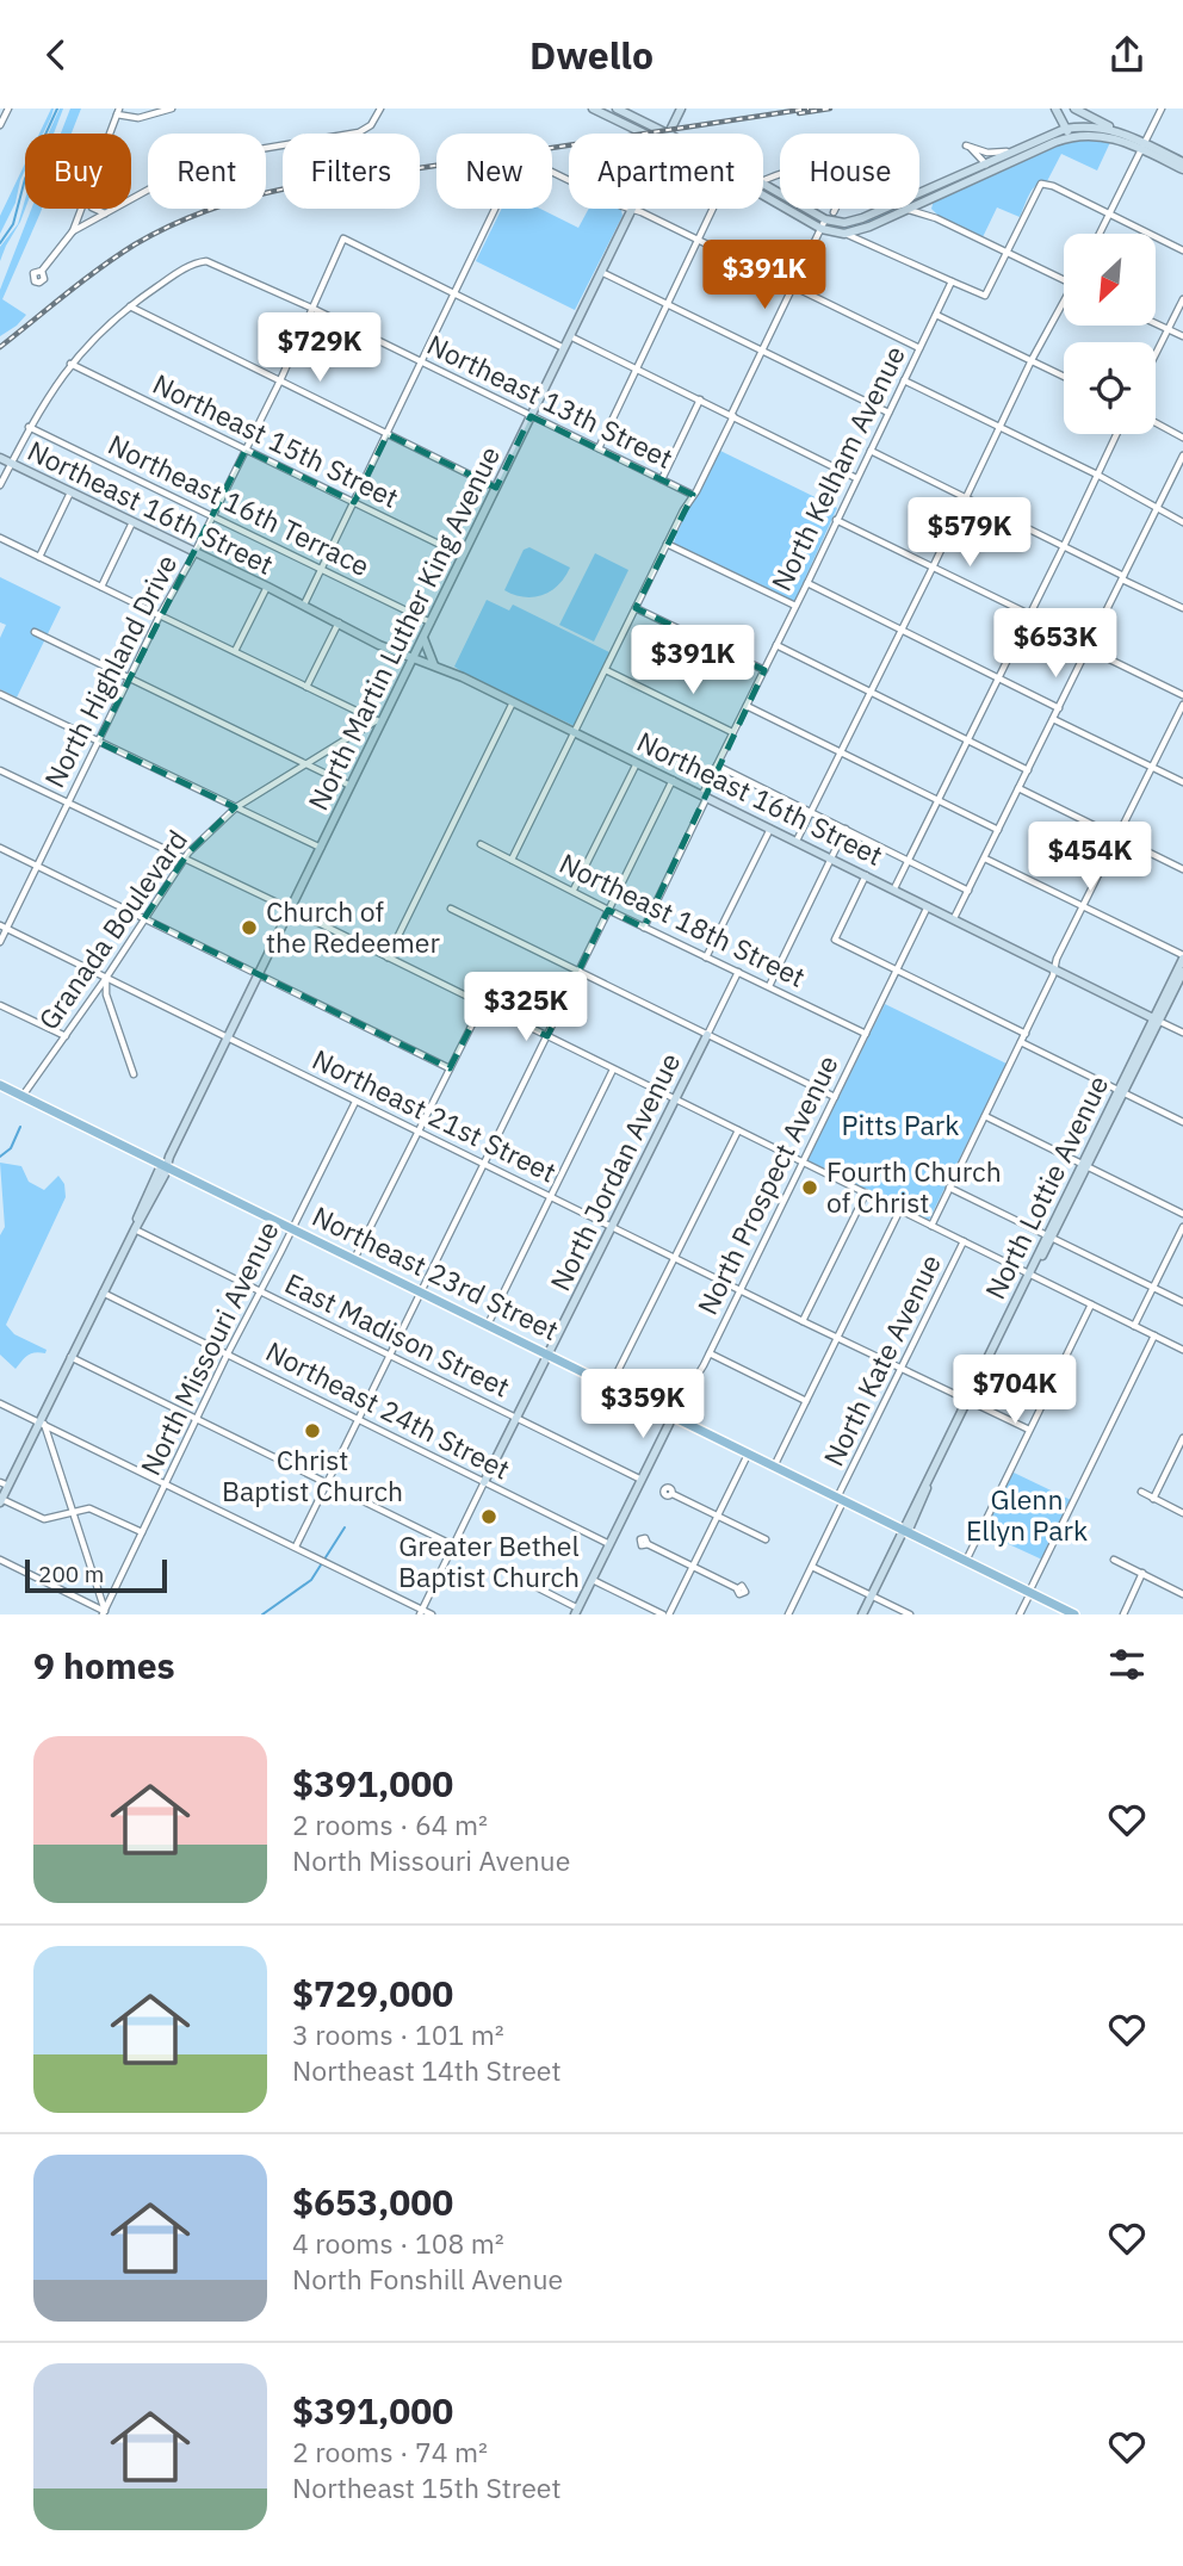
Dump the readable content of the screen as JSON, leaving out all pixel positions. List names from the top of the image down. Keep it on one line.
{"streets":{"main road":["Northeast 16th Street","North Martin Luther King Avenue","North Jordan Avenue","North Prospect Avenue","North Lottie Avenue","Northeast 23rd Street"],"street":["Northeast 13th Street","Northeast 15th Street","North Kelham Avenue","Northeast 16th Terrace","North Highland Drive","Northeast 18th Street","Granada Boulevard","Northeast 21st Street","East Madison Street","North Missouri Avenue","North Kate Avenue","Northeast 24th Street"]},"crossings":[["Northeast 13th Street","North Martin Luther King Avenue"],["Northeast 13th Street","North Highland Drive"],["Northeast 15th Street","North Martin Luther King Avenue"],["Northeast 15th Street","North Highland Drive"],["North Kelham Avenue","Northeast 16th Street"],["North Kelham Avenue","Northeast 18th Street"],["Northeast 16th Terrace","North Martin Luther King Avenue"],["Northeast 16th Terrace","North Highland Drive"],["Northeast 16th Street","North Martin Luther King Avenue"],["Northeast 16th Street","North Highland Drive"],["Northeast 16th Street","North Prospect Avenue"],["Northeast 16th Street","North Lottie Avenue"],["Northeast 16th Street","North Kate Avenue"],["North Martin Luther King Avenue","Granada Boulevard"],["North Martin Luther King Avenue","Northeast 21st Street"],["North Martin Luther King Avenue","Northeast 23rd Street"],["North Martin Luther King Avenue","East Madison Street"],["North Martin Luther King Avenue","Northeast 24th Street"],["North Highland Drive","Northeast 21st Street"],["Northeast 18th Street","North Jordan Avenue"],["Northeast 18th Street","North Prospect Avenue"],["Granada Boulevard","Northeast 21st Street"],["Granada Boulevard","Northeast 23rd Street"],["Northeast 21st Street","North Jordan Avenue"],["Northeast 21st Street","North Prospect Avenue"],["Northeast 21st Street","North Lottie Avenue"],["Northeast 21st Street","North Missouri Avenue"],["Northeast 21st Street","North Kate Avenue"],["North Jordan Avenue","Northeast 23rd Street"],["North Jordan Avenue","East Madison Street"],["North Jordan Avenue","Northeast 24th Street"],["North Prospect Avenue","Northeast 23rd Street"],["North Prospect Avenue","East Madison Street"],["North Prospect Avenue","Northeast 24th Street"],["North Lottie Avenue","Northeast 23rd Street"],["Northeast 23rd Street","North Missouri Avenue"],["Northeast 23rd Street","North Kate Avenue"],["East Madison Street","North Missouri Avenue"],["North Missouri Avenue","Northeast 24th Street"]],"parks":["Pitts Park","Glenn Ellyn Park"],"places":["Church of the Redeemer","Fourth Church of Christ","Christ Baptist Church","Greater Bethel Baptist Church"],"scale_bar":"200 m","north":"bottom left","page":{"header":"Dwello","chip":["Buy","Rent","Filters","New","Apartment","House"],"price":["$391K","$729K","$579K","$653K","$391K","$454K","$325K","$704K","$359K"],"scale":"200 m","heading":"9 homes","list":[{"name":"$391,000","note":"2 rooms · 64 m² · North Missouri Avenue"},{"name":"$729,000","note":"3 rooms · 101 m² · Northeast 14th Street"},{"name":"$653,000","note":"4 rooms · 108 m² · North Fonshill Avenue"},{"name":"$391,000","note":"2 rooms · 74 m² · Northeast 15th Street"}]}}
